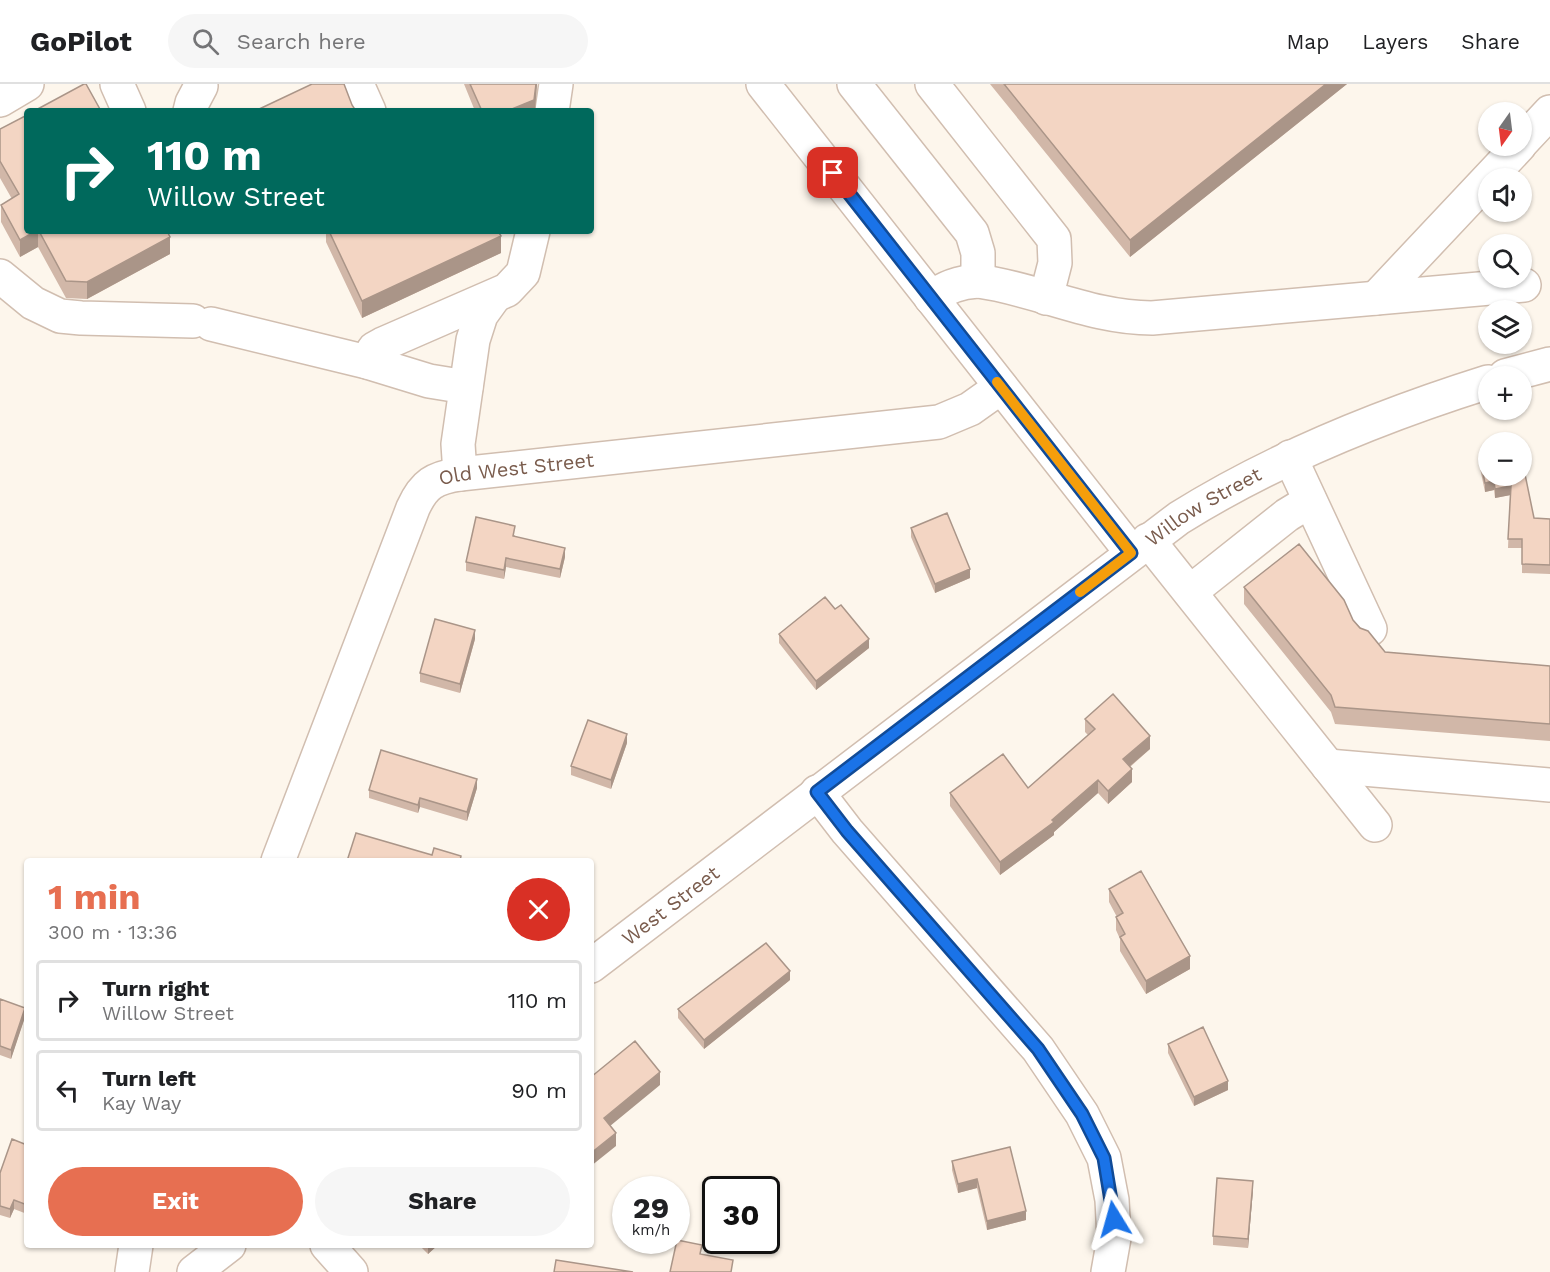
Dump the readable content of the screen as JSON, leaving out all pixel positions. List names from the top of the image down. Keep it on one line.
{"streets":{"street":["Old West Street","Willow Street","West Street"]},"crossings":[["Willow Street","West Street"]],"north":"bottom","page":{"header":"GoPilot","search":"Search here","nav":["Map","Layers","Share"],"map_buttons":["+","−"],"turn":["110 m","Willow Street"],"heading":["1 min","300 m · 13:36"],"list":[{"name":"Turn right","note":"Willow Street","value":"110 m"},{"name":"Turn left","note":"Kay Way","value":"90 m"}],"buttons":["Exit","Share"],"speed":"29 km/h","limit":"30"}}
